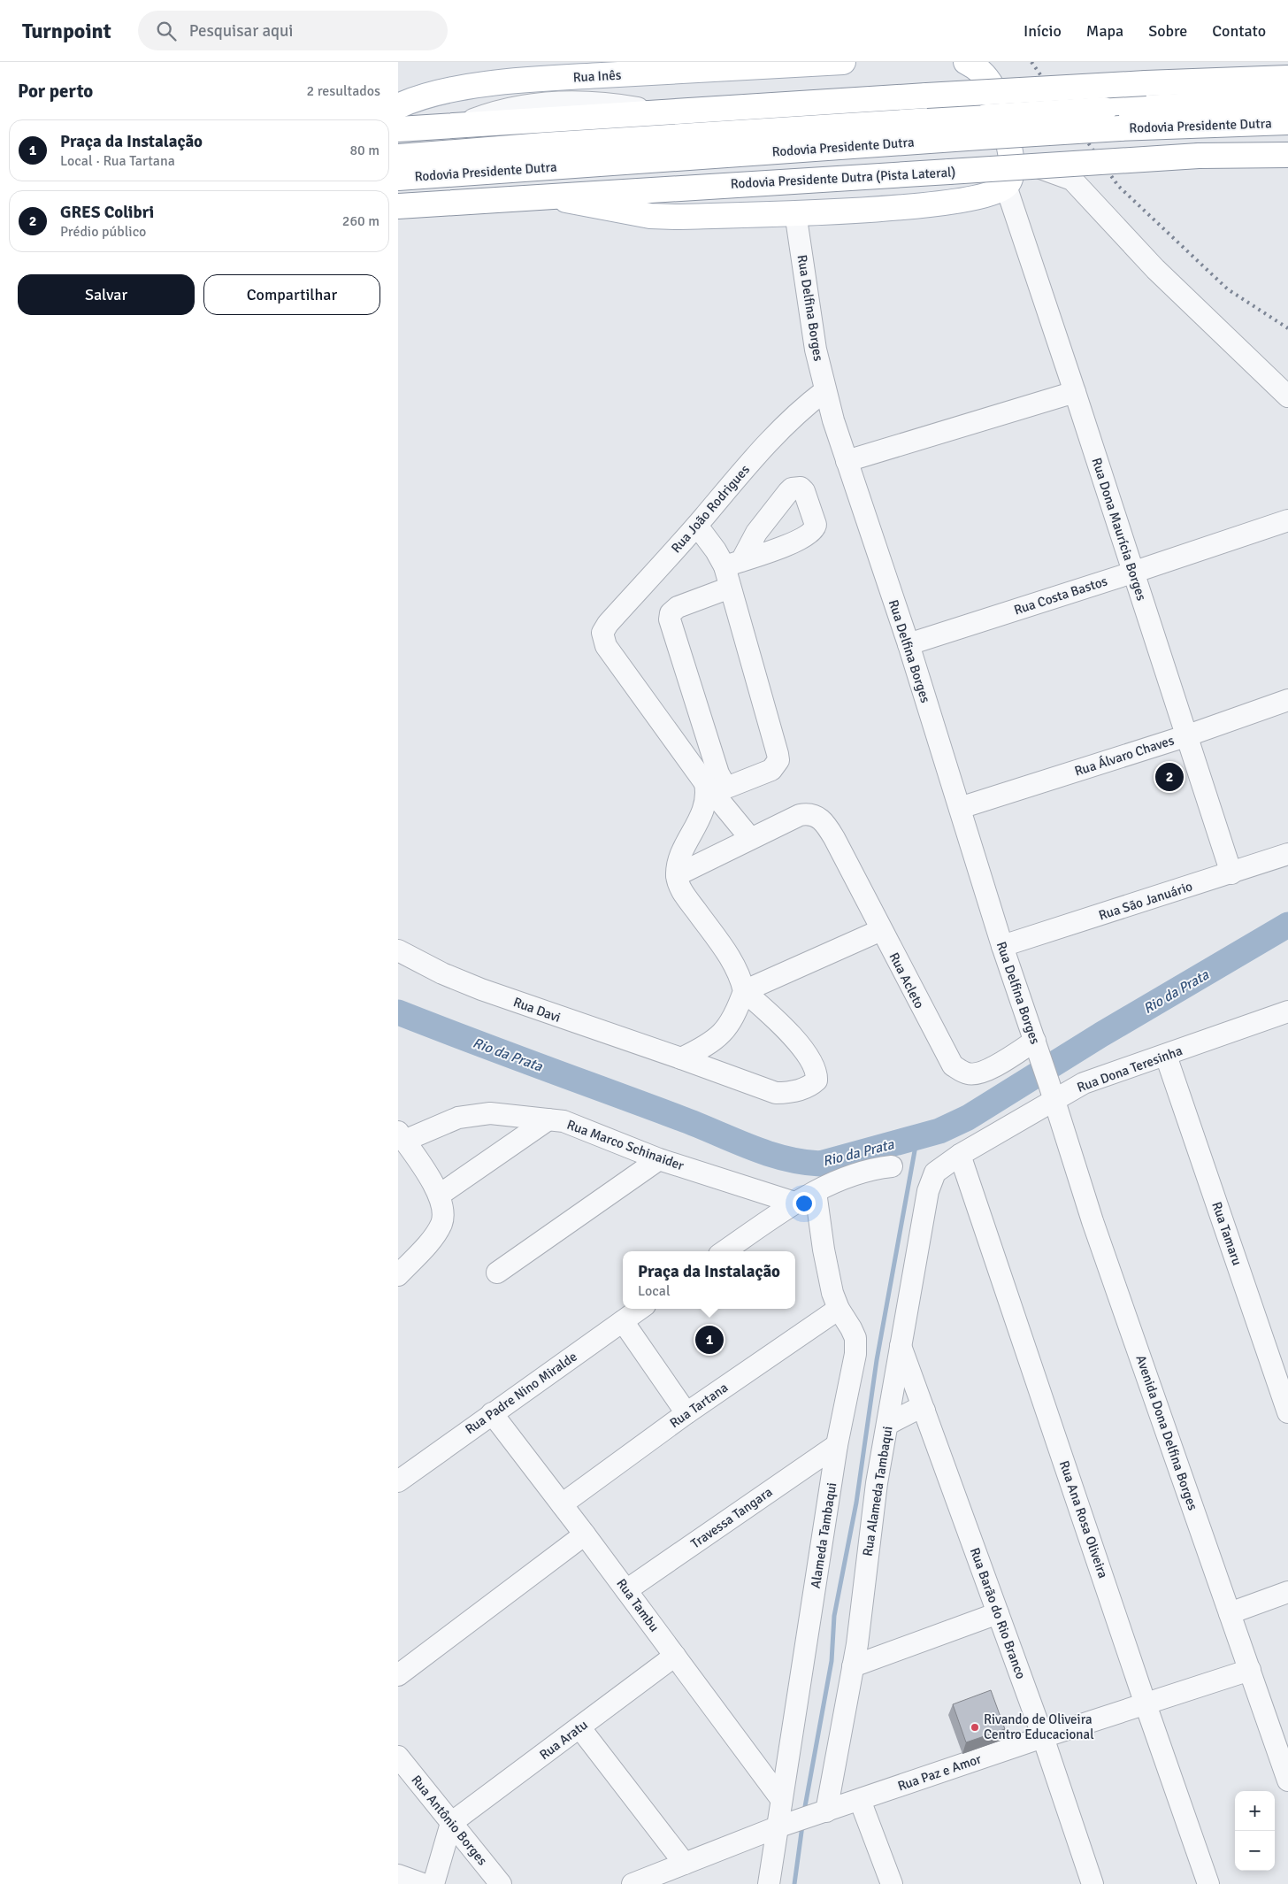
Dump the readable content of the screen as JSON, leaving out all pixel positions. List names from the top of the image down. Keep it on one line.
{"streets":{"main road":["Rua Inês","Rodovia Presidente Dutra","Rodovia Presidente Dutra (Pista Lateral)"],"street":["Rua Delfina Borges","Rua João Rodrigues","Rua Dona Maurícia Borges","Rua Costa Bastos","Rua Álvaro Chaves","Rua Sāo Januário","Rua Acleto","Rua Davi","Rua Dona Teresinha","Rua Marco Schinaider","Rua Tamaru","Rua Padre Nino Miralde","Rua Tartana","Avenida Dona Delfina Borges","Rua Alameda Tambaqui","Travessa Tangara","Rua Ana Rosa Oliveira","Alameda Tambaqui","Rua Tambu","Rua Barão do Rio Branco","Rua Aratu","Rua Paz e Amor","Rua Antônio Borges"]},"crossings":[["Rua Delfina Borges","Rua João Rodrigues"],["Rua Delfina Borges","Rua Costa Bastos"],["Rua Delfina Borges","Rua Álvaro Chaves"],["Rua Delfina Borges","Rua Sāo Januário"],["Rua Delfina Borges","Rua Acleto"],["Rua Delfina Borges","Rua Dona Teresinha"],["Rua Delfina Borges","Avenida Dona Delfina Borges"],["Rua Dona Maurícia Borges","Rua Costa Bastos"],["Rua Dona Maurícia Borges","Rua Álvaro Chaves"],["Rua Dona Maurícia Borges","Rua Sāo Januário"],["Rua Dona Teresinha","Rua Tamaru"],["Rua Dona Teresinha","Avenida Dona Delfina Borges"],["Rua Dona Teresinha","Rua Alameda Tambaqui"],["Rua Dona Teresinha","Rua Ana Rosa Oliveira"],["Rua Padre Nino Miralde","Rua Tambu"],["Rua Tartana","Alameda Tambaqui"],["Rua Tartana","Rua Tambu"],["Avenida Dona Delfina Borges","Rua Paz e Amor"],["Rua Alameda Tambaqui","Rua Barão do Rio Branco"],["Rua Alameda Tambaqui","Rua Paz e Amor"],["Travessa Tangara","Alameda Tambaqui"],["Travessa Tangara","Rua Tambu"],["Rua Ana Rosa Oliveira","Rua Paz e Amor"],["Alameda Tambaqui","Rua Tambu"],["Alameda Tambaqui","Rua Paz e Amor"],["Rua Tambu","Rua Aratu"],["Rua Barão do Rio Branco","Rua Paz e Amor"],["Rua Aratu","Rua Antônio Borges"]],"water":["Rio da Prata"],"places":["Rivando de Oliveira Centro Educacional"],"page":{"header":"Turnpoint","search":"Pesquisar aqui","nav":["Início","Mapa","Sobre","Contato"],"heading":["Por perto","2 resultados"],"list":[{"mark":"1","name":"Praça da Instalação","note":"Local · Rua Tartana","value":"80 m"},{"mark":"2","name":"GRES Colibri","note":"Prédio público","value":"260 m"}],"buttons":["Salvar","Compartilhar"],"pins":["2","1"],"popup":["Praça da Instalação","Local"],"map_buttons":["+","−"]}}
